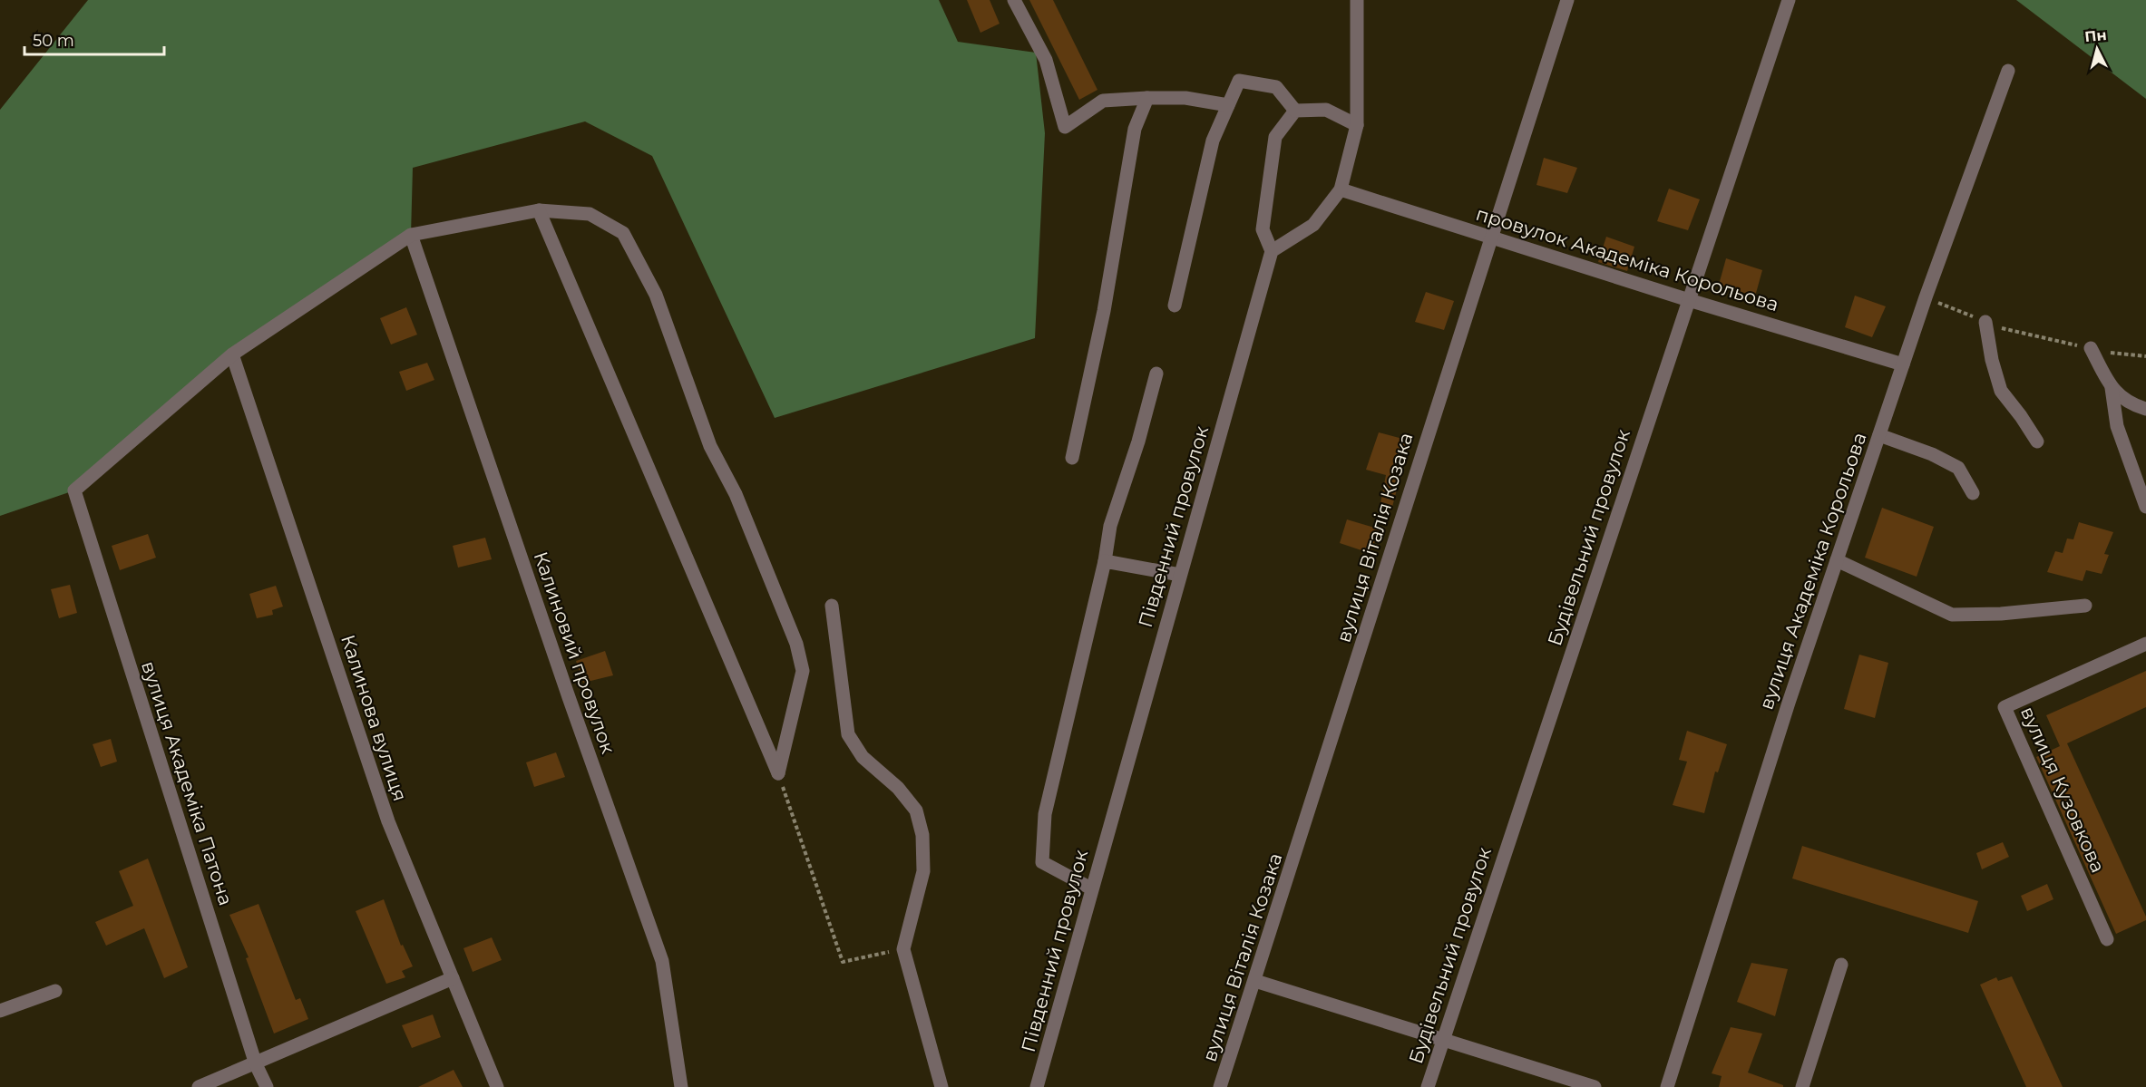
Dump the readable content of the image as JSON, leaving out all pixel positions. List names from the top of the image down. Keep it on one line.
{"streets":{"street":["провулок Академіка Корольова","Південний провулок","вулиця Віталія Козака","Будівельний провулок","вулиця Академіка Корольова","Калиновий провулок","Калинова вулиця","вулиця Академіка Патона","вулиця Кузовкова"]},"crossings":[["провулок Академіка Корольова","вулиця Віталія Козака"],["провулок Академіка Корольова","Будівельний провулок"],["провулок Академіка Корольова","вулиця Академіка Корольова"],["Калинова вулиця","вулиця Академіка Патона"]],"scale_bar":"50 m","north":"top"}
